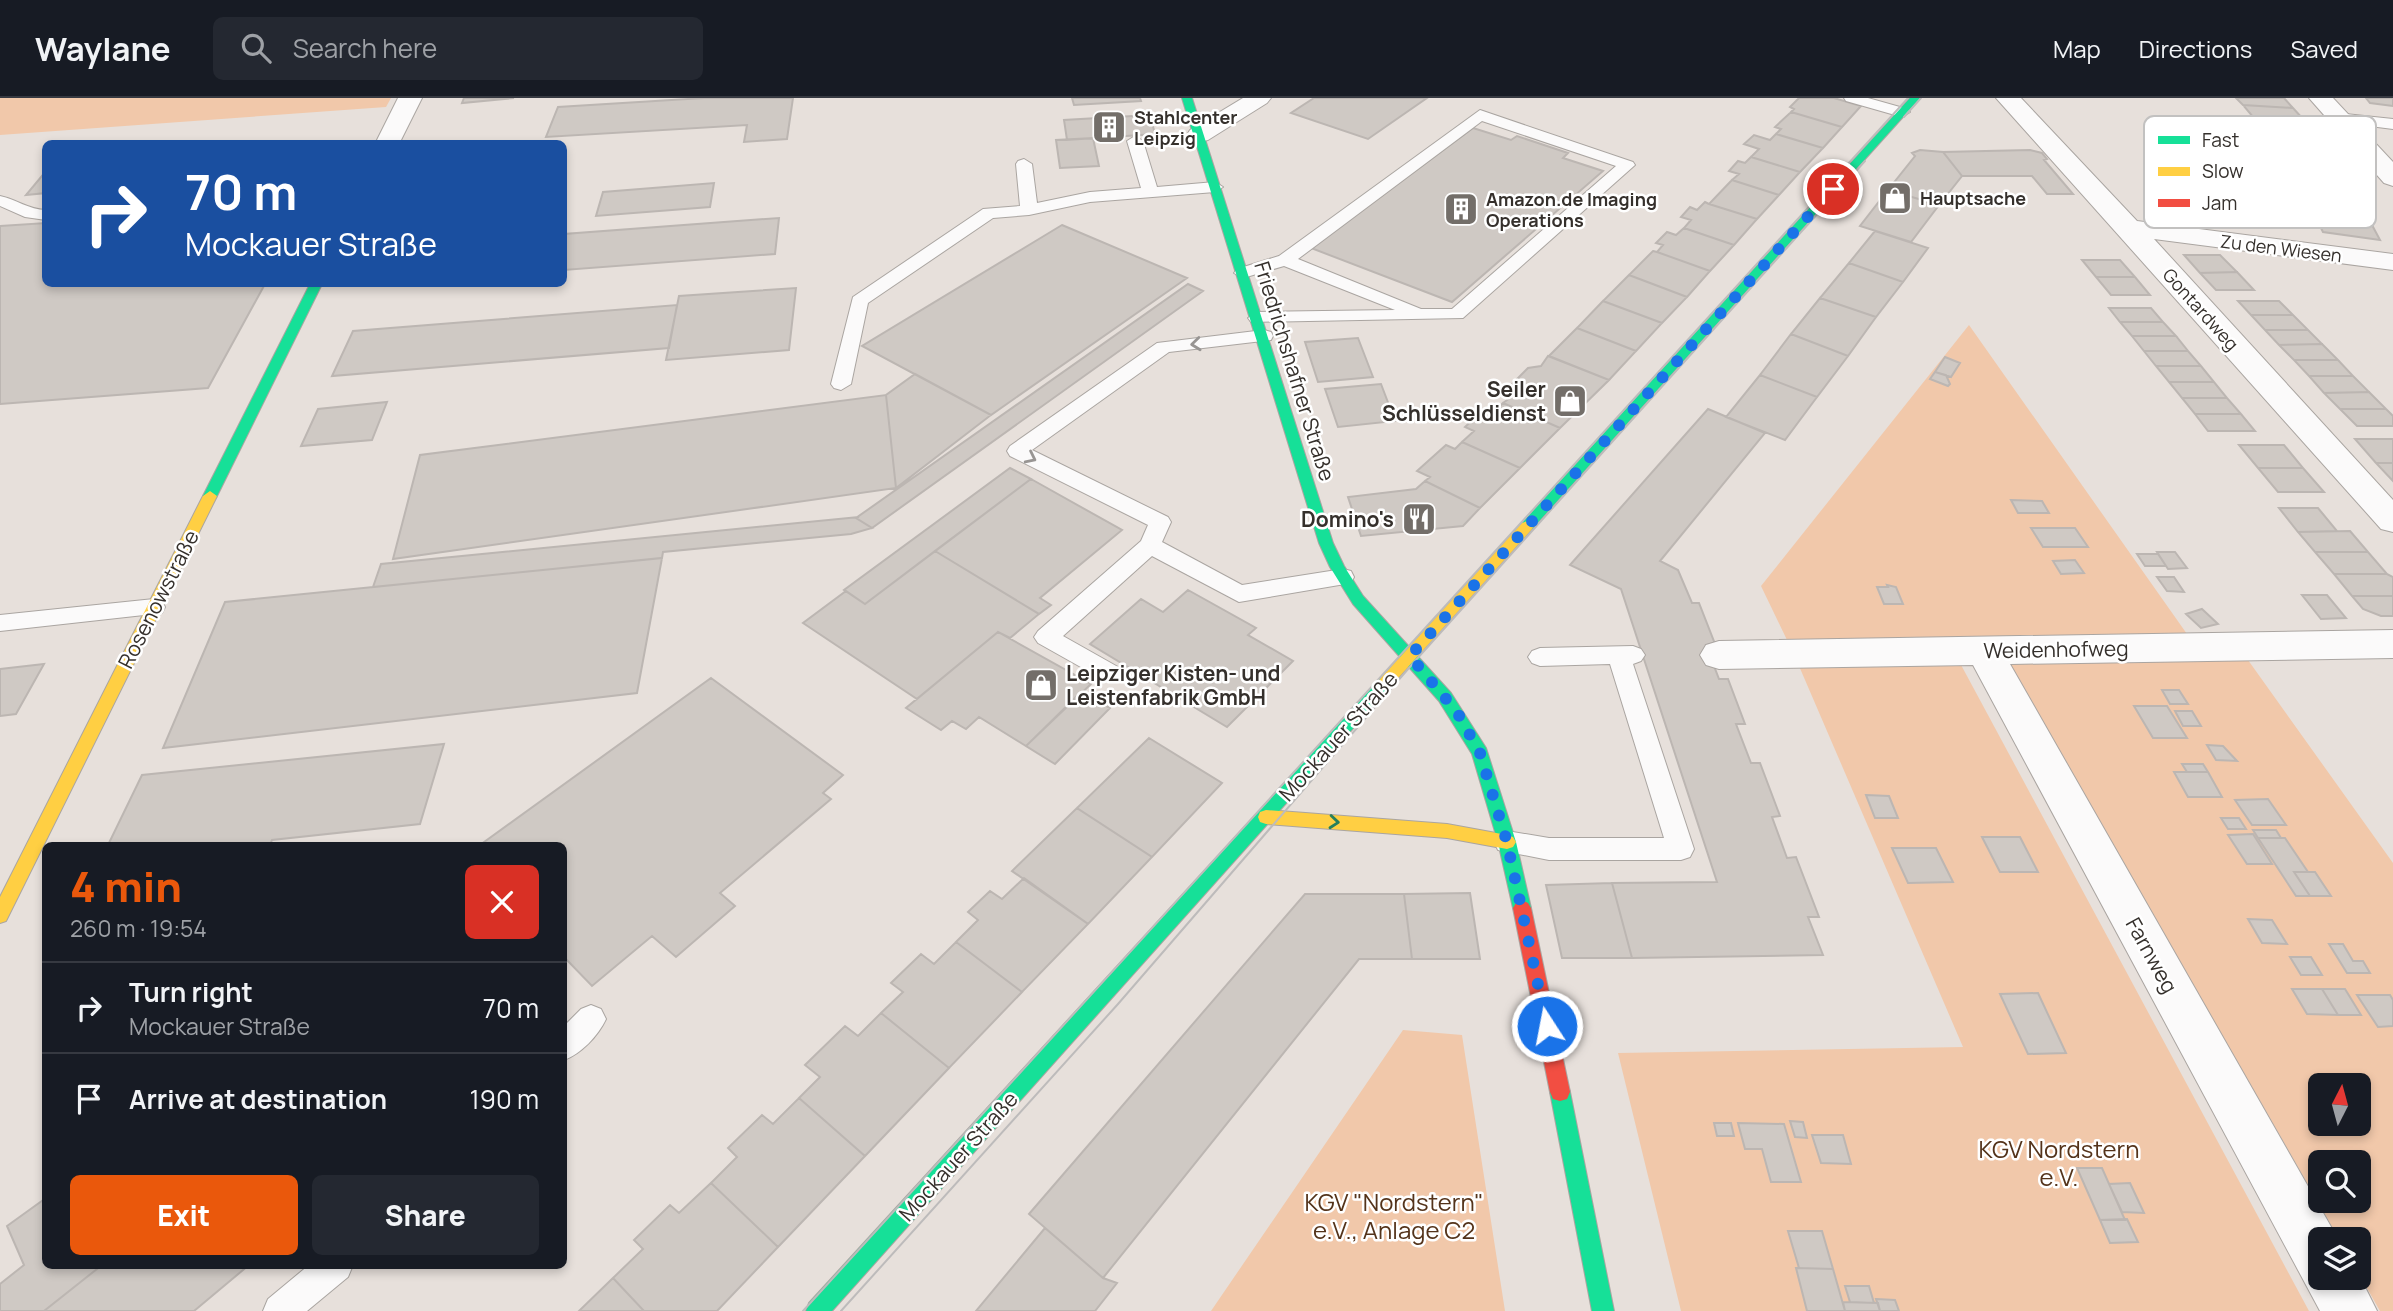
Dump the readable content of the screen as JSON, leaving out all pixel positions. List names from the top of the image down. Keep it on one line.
{"streets":{"main road":["Friedrichshafner Straße","Rosenowstraße","Mockauer Straße"],"street":["Zu den Wiesen","Gontardweg","Weidenhofweg","Farnweg"]},"crossings":[["Zu den Wiesen","Gontardweg"],["Friedrichshafner Straße","Mockauer Straße"],["Weidenhofweg","Farnweg"]],"parks":["KGV Nordstern e.V.","KGV \"Nordstern\" e.V., Anlage C2"],"places":{"building":["Stahlcenter Leipzig","Amazon.de Imaging Operations"],"shop":["Hauptsache","Seiler Schlüsseldienst","Leipziger Kisten- und Leistenfabrik GmbH"],"restaurant":["Domino's"]},"legend":["Fast","Slow","Jam"],"north":"top","page":{"header":"Waylane","search":"Search here","nav":["Map","Directions","Saved"],"turn":["70 m","Mockauer Straße"],"heading":["4 min","260 m · 19:54"],"list":[{"name":"Turn right","note":"Mockauer Straße","value":"70 m"},{"name":"Arrive at destination","value":"190 m"}],"buttons":["Exit","Share"]}}
